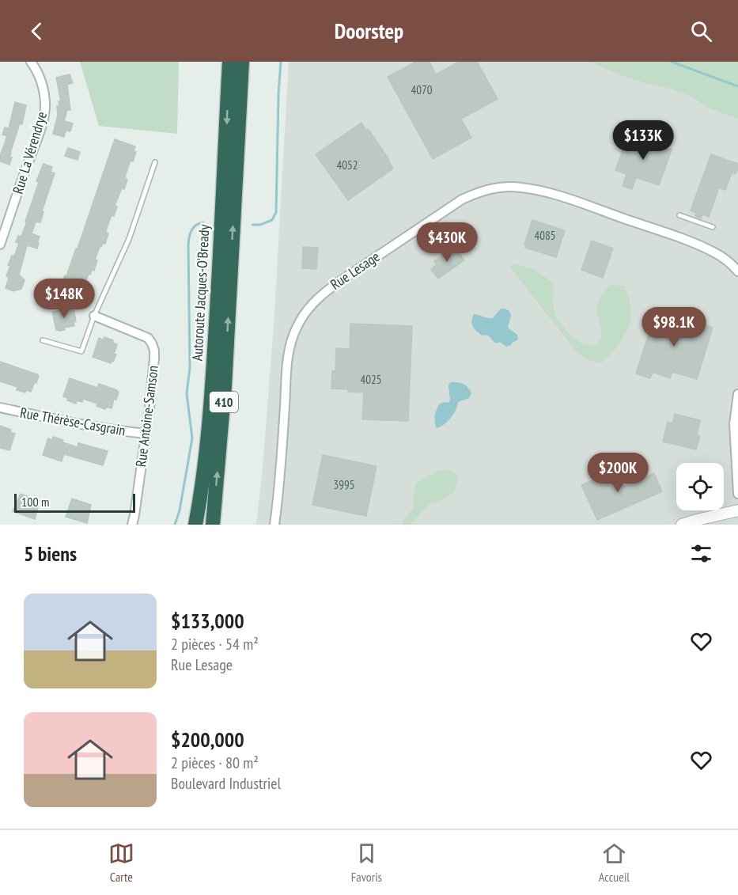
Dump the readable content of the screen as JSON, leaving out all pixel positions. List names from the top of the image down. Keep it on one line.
{"streets":{"highway":["Autoroute Jacques-O'Bready","410"],"street":["Rue La Vérendrye","Rue Lesage","Rue Antoine-Samson","Rue Thérèse-Casgrain"]},"crossings":[["Rue Antoine-Samson","Rue Thérèse-Casgrain"]],"house_numbers":["4070","4052","4085","4025","3995"],"scale_bar":"100 m","page":{"header":"Doorstep","price":["$133K","$430K","$148K","$98.1K","$200K"],"scale":"100 m","heading":"5 biens","list":[{"name":"$133,000","note":"2 pièces · 54 m² · Rue Lesage"},{"name":"$200,000","note":"2 pièces · 80 m² · Boulevard Industriel"}],"tabs":["Carte","Favoris","Accueil"]}}
